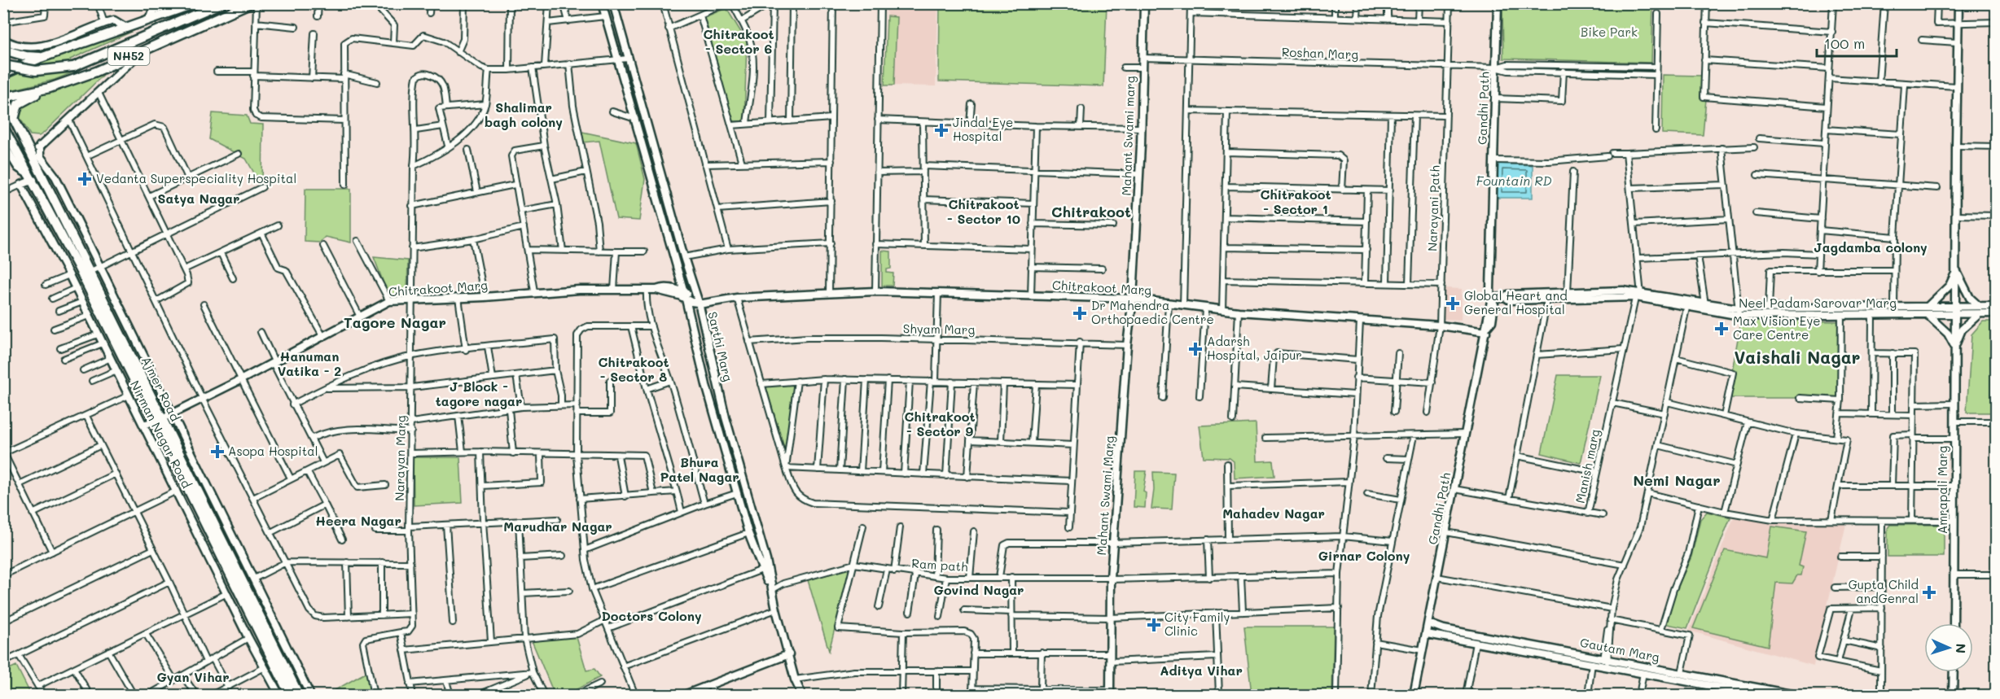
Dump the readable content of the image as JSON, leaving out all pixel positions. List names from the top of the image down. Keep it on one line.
{"streets":{"highway":["NH52","Ajmer Road"],"street":["Roshan Marg","Gandhi Path","Mahant Swami marg","Narayani Path","Chitrakoot Marg","Neel Padam Sarovar Marg","Shyam Marg","Sarthi Marg","Nirman Nagar Road","Narayan Marg","Manish marg","Amrapali Marg","Mahant Swami Marg","Ram path","Gautam Marg"]},"crossings":[["Roshan Marg","Gandhi Path"],["Roshan Marg","Mahant Swami marg"],["Roshan Marg","Narayani Path"],["NH52","Ajmer Road"],["Gandhi Path","Chitrakoot Marg"],["Gandhi Path","Neel Padam Sarovar Marg"],["Gandhi Path","Manish marg"],["Gandhi Path","Gautam Marg"],["Mahant Swami marg","Chitrakoot Marg"],["Mahant Swami marg","Mahant Swami Marg"],["Narayani Path","Chitrakoot Marg"],["Chitrakoot Marg","Sarthi Marg"],["Chitrakoot Marg","Ajmer Road"],["Chitrakoot Marg","Nirman Nagar Road"],["Chitrakoot Marg","Narayan Marg"],["Chitrakoot Marg","Mahant Swami Marg"],["Neel Padam Sarovar Marg","Manish marg"],["Neel Padam Sarovar Marg","Amrapali Marg"],["Shyam Marg","Mahant Swami Marg"],["Sarthi Marg","Ram path"],["Mahant Swami Marg","Ram path"]],"districts":["Chitrakoot - Sector 6","Shalimar bagh colony","Chitrakoot - Sector 1","Satya Nagar","Chitrakoot - Sector 10","Chitrakoot","Jagdamba colony","Tagore Nagar","Hanuman Vatika - 2","Vaishali Nagar","Chitrakoot - Sector 8","J Block - tagore nagar","Chitrakoot - Sector 9","Bhura Patel Nagar","Nemi Nagar","Mahadev Nagar","Heera Nagar","Marudhar Nagar","Girnar Colony","Govind Nagar","Doctors Colony","Aditya Vihar","Gyan Vihar"],"water":["Fountain RD"],"parks":["Bike Park"],"places":{"health":["Jindal Eye Hospital","Vedanta Superspeciality Hospital","Global Heart and General Hospital","Dr Mahendra Orthopaedic Centre","Max Vision Eye Care Centre","Adarsh Hospital, Jaipur","Asopa Hospital","Gupta Child andGenral","City Family Clinic"]},"scale_bar":"100 m","north":"right"}
